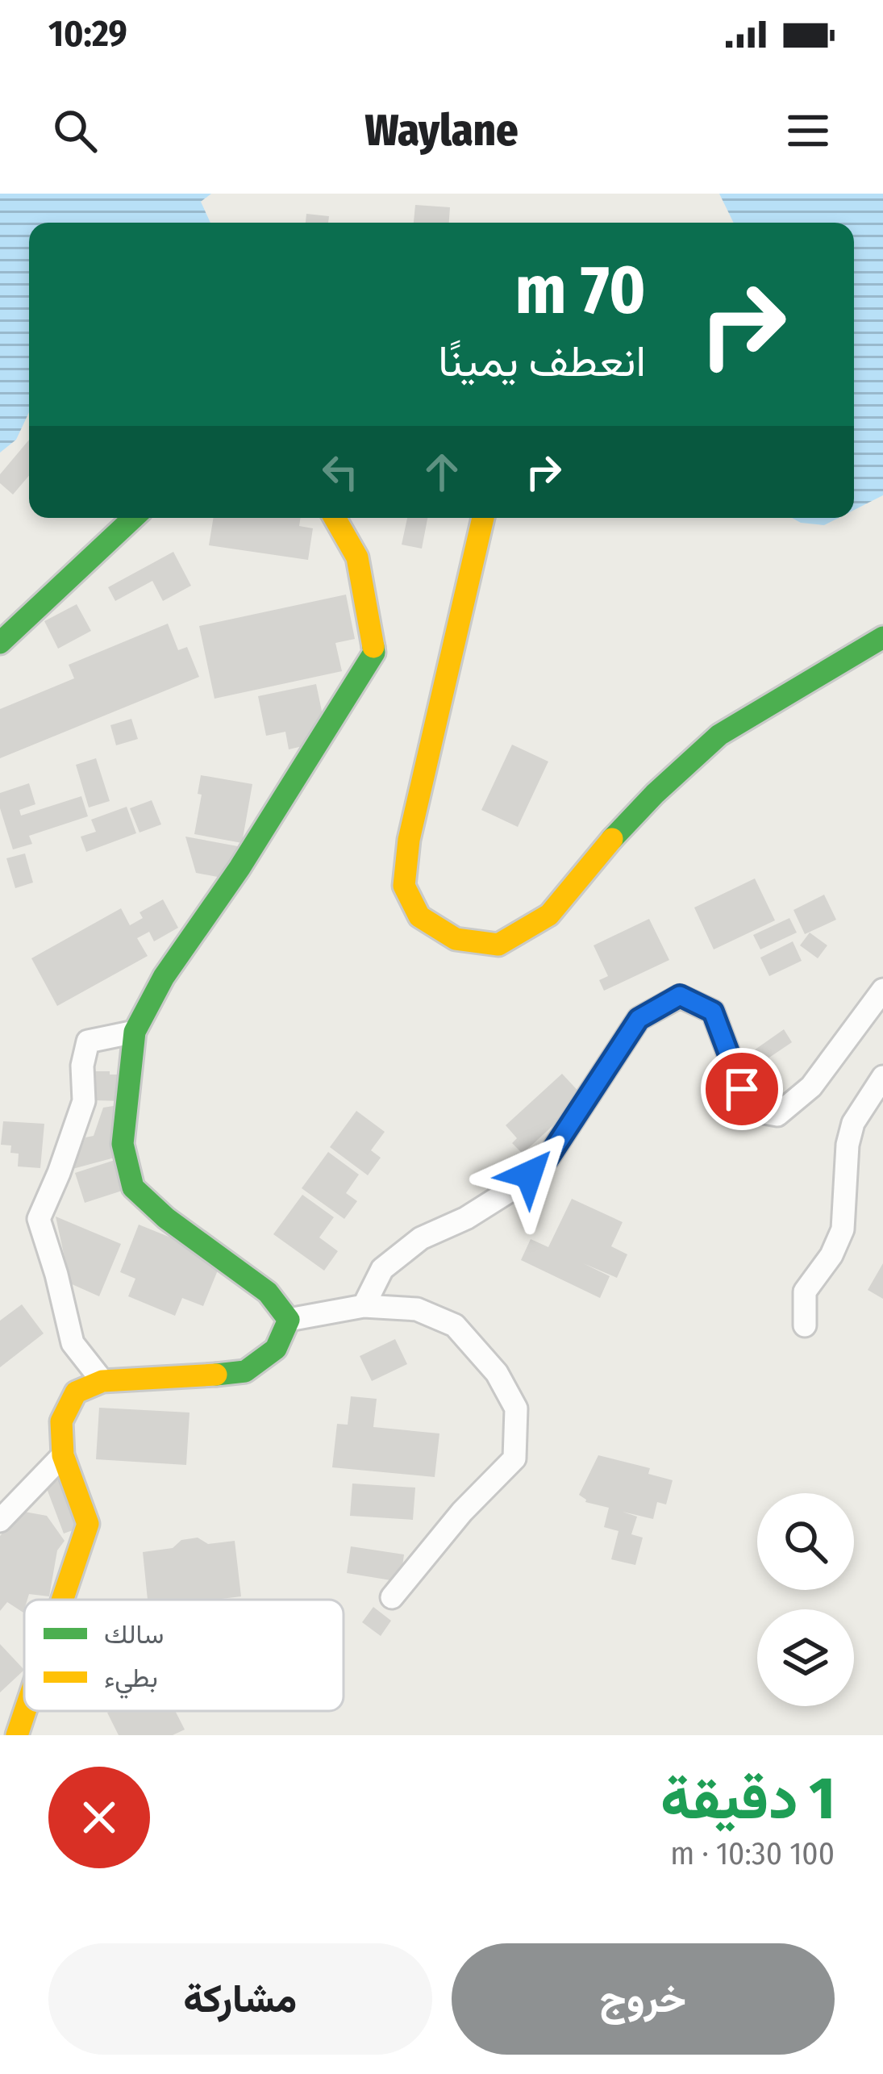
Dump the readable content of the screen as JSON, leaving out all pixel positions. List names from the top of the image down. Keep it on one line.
{"legend":["سالك","بطيء"],"page":{"status":"10:29","header":"Waylane","turn":["70 m","انعطف يمينًا"],"heading":["1 دقيقة","100 m · 10:30"],"buttons":["خروج","مشاركة"]}}
